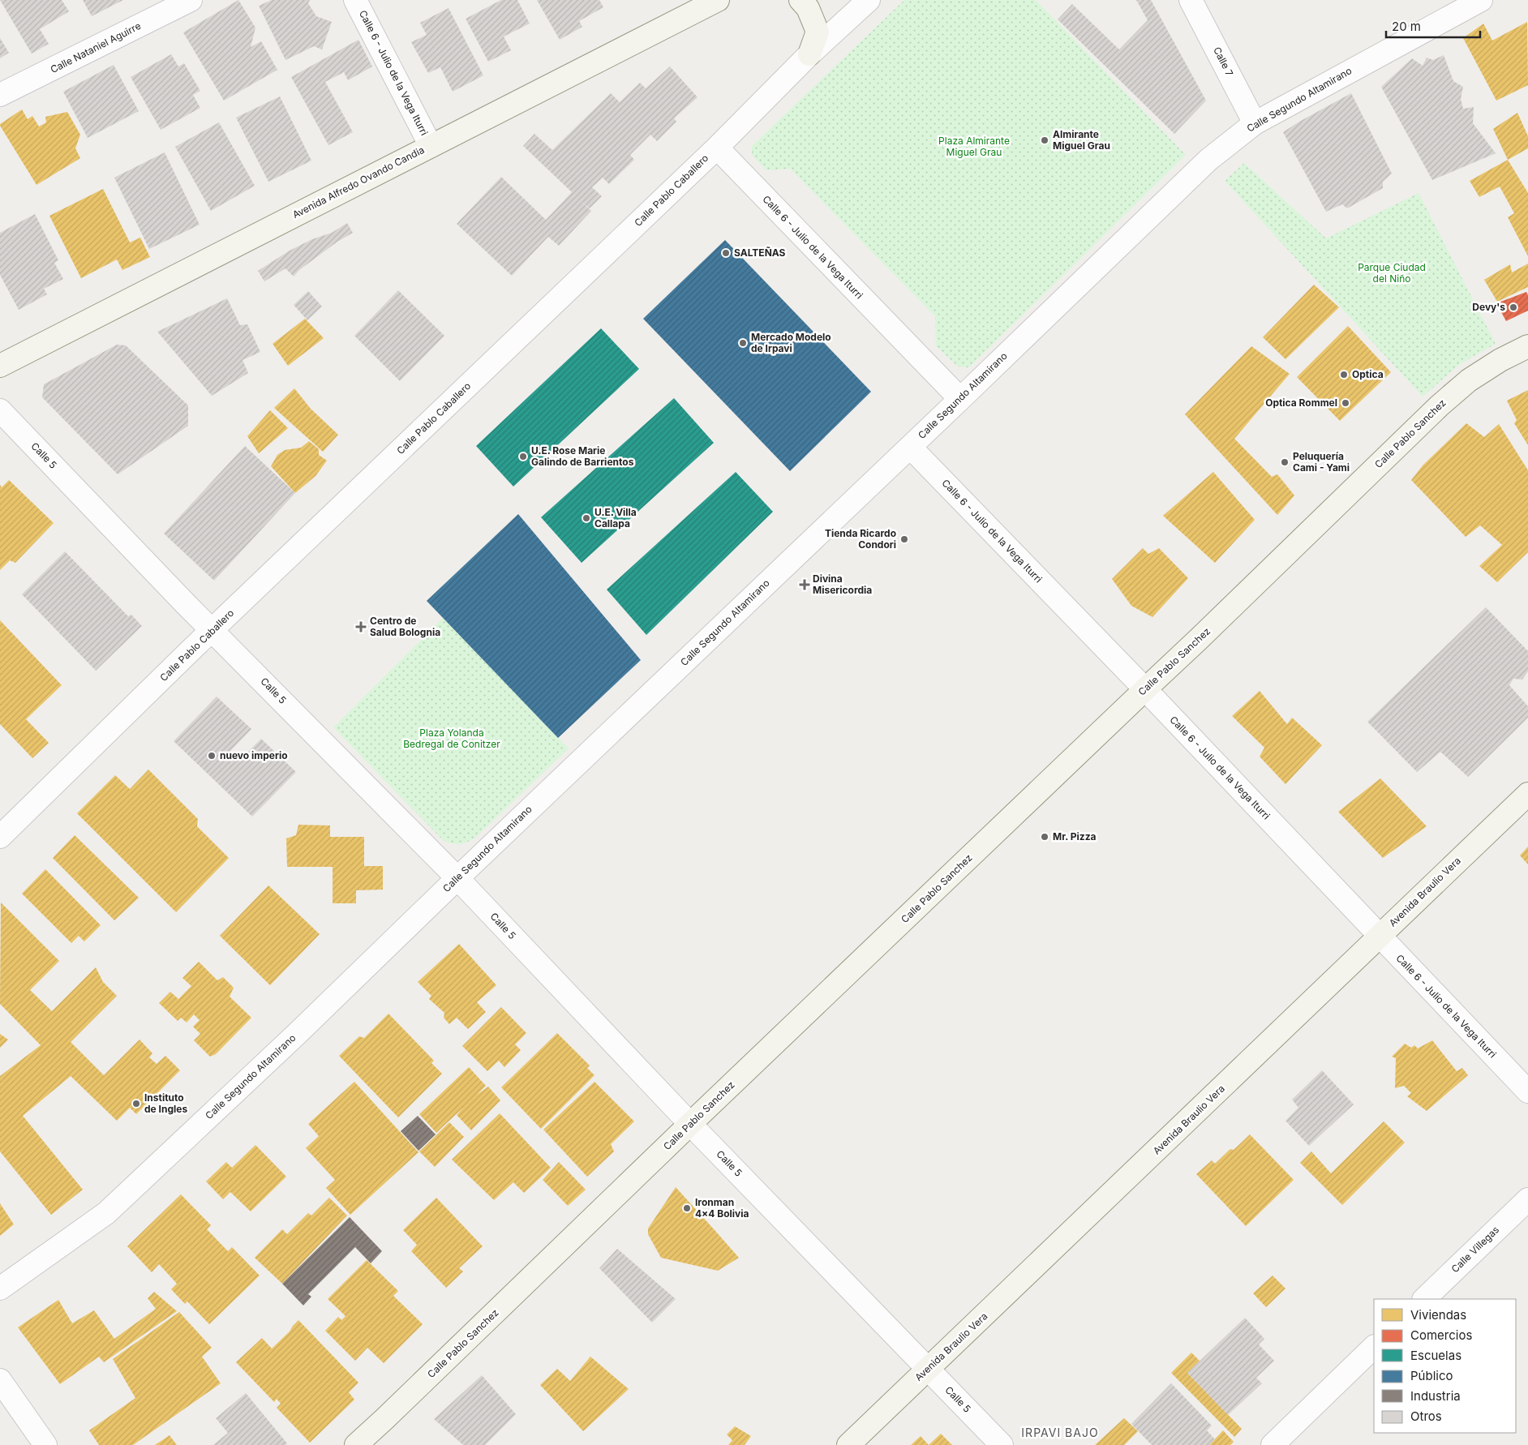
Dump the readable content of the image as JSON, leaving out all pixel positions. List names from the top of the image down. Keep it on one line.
{"streets":{"main road":["Avenida Alfredo Ovando Candia","Calle Pablo Sanchez","Avenida Braulio Vera"],"street":["Calle Nataniel Aguirre","Calle 7","Calle 6 - Julio de la Vega Iturri","Calle Segundo Altamirano","Calle Pablo Caballero","Calle 5","Calle Villegas"]},"crossings":[["Calle 7","Calle Segundo Altamirano"],["Calle 6 - Julio de la Vega Iturri","Calle Segundo Altamirano"],["Calle 6 - Julio de la Vega Iturri","Avenida Alfredo Ovando Candia"],["Calle 6 - Julio de la Vega Iturri","Calle Pablo Caballero"],["Calle 6 - Julio de la Vega Iturri","Calle Pablo Sanchez"],["Calle 6 - Julio de la Vega Iturri","Avenida Braulio Vera"],["Calle Segundo Altamirano","Calle 5"],["Calle Pablo Caballero","Calle 5"],["Calle Pablo Sanchez","Calle 5"],["Calle 5","Avenida Braulio Vera"]],"districts":["IRPAVI BAJO"],"parks":["Plaza Almirante Miguel Grau","Parque Ciudad del Niño","Plaza Yolanda Bedregal de Conitzer"],"places":{"other":["Almirante Miguel Grau","SALTEÑAS","Devy's","Mercado Modelo de Irpavi","Optica","Optica Rommel","U.E. Rose Marie Galindo de Barrientos","Peluquería Cami - Yami","U.E. Villa Callapa","Tienda Ricardo Condori","nuevo imperio","Mr. Pizza","Instituto de Ingles","Ironman 4x4 Bolivia"],"health":["Divina Misericordia","Centro de Salud Bolognia"]},"legend":["Viviendas","Comercios","Escuelas","Público","Industria","Otros"],"scale_bar":"20 m"}
